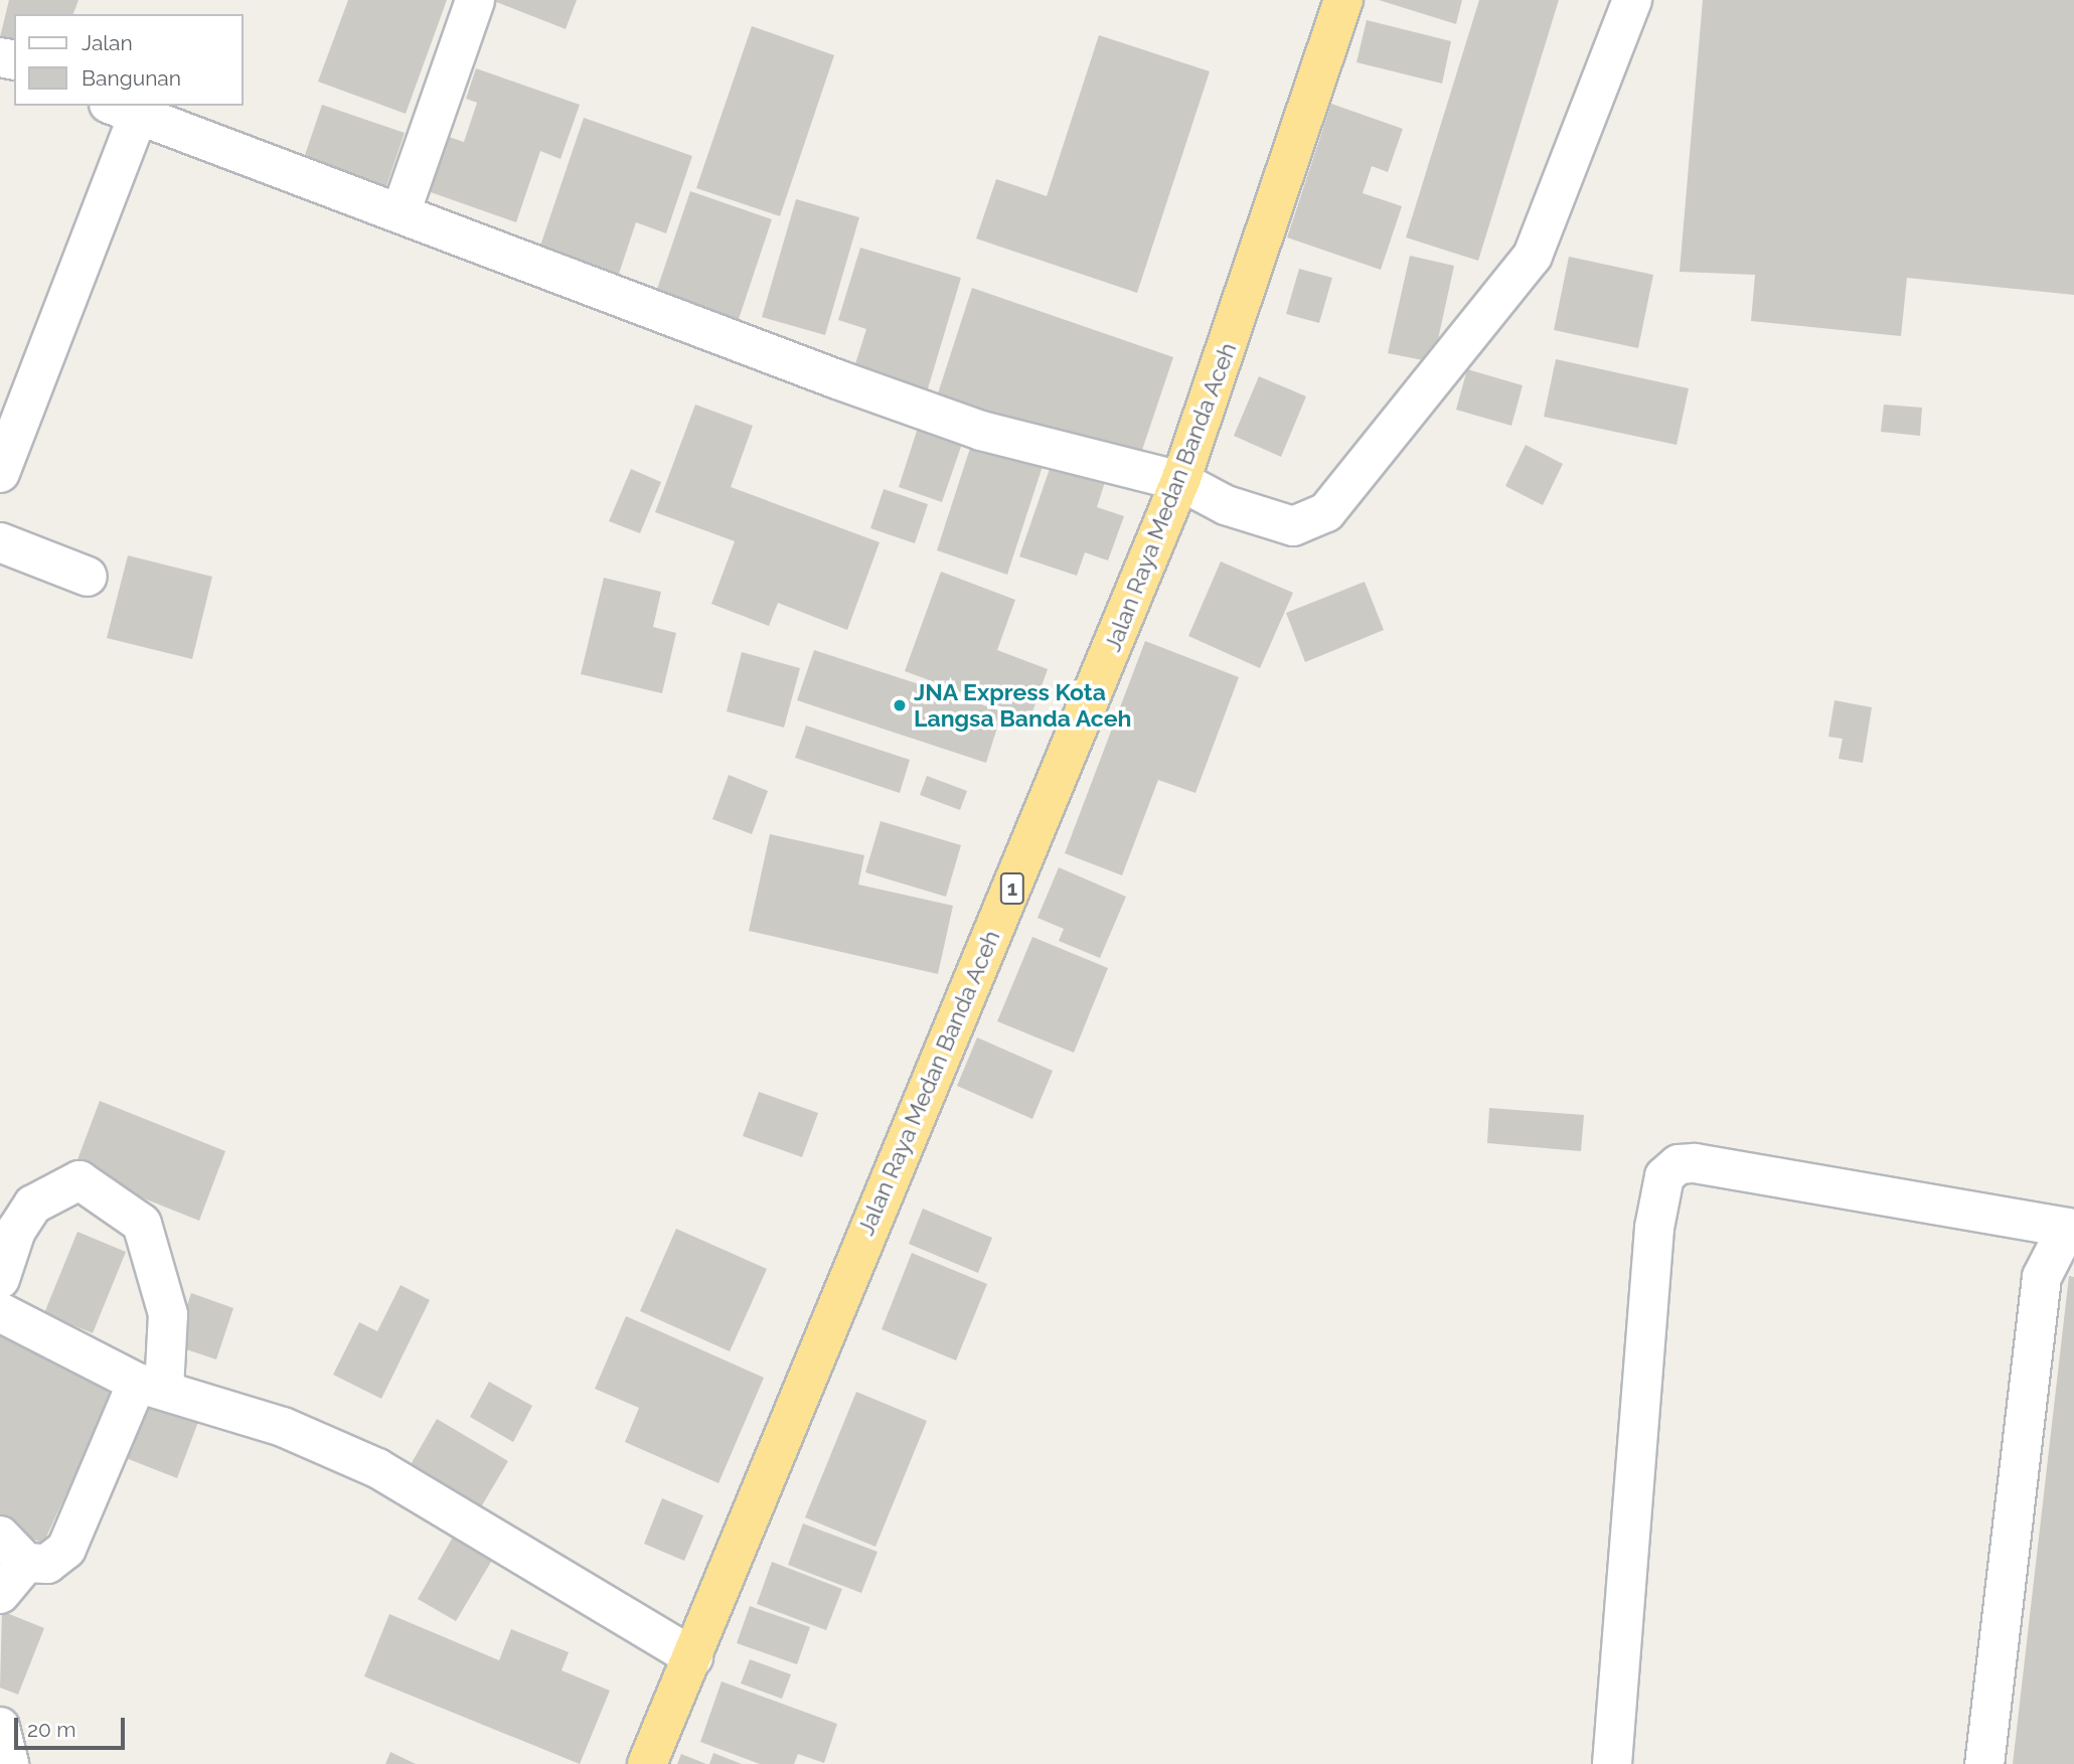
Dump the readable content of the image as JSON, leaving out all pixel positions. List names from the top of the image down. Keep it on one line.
{"streets":{"highway":["Jalan Raya Medan Banda Aceh","1"]},"places":["JNA Express Kota Langsa Banda Aceh"],"legend":["Jalan","Bangunan"],"scale_bar":"20 m"}
